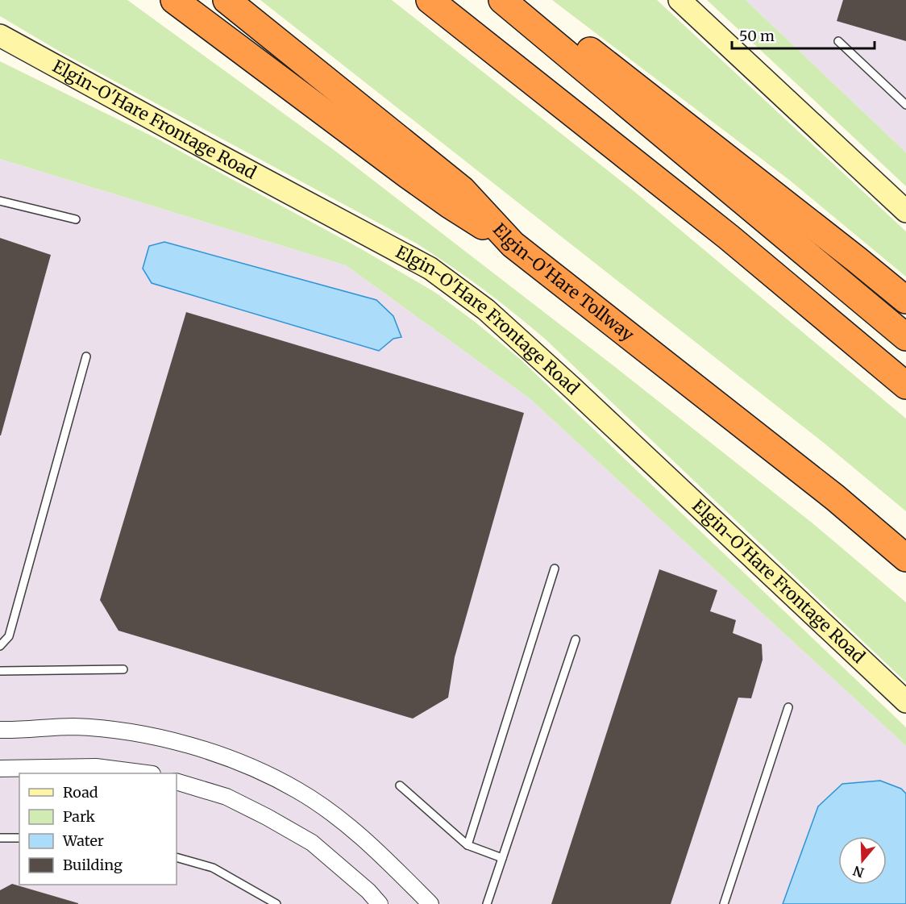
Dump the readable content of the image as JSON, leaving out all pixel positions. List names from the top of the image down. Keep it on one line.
{"streets":{"highway":["Elgin-O'Hare Tollway"],"main road":["Elgin-O'Hare Frontage Road"]},"legend":["Road","Park","Water","Building"],"scale_bar":"50 m","north":"bottom"}
